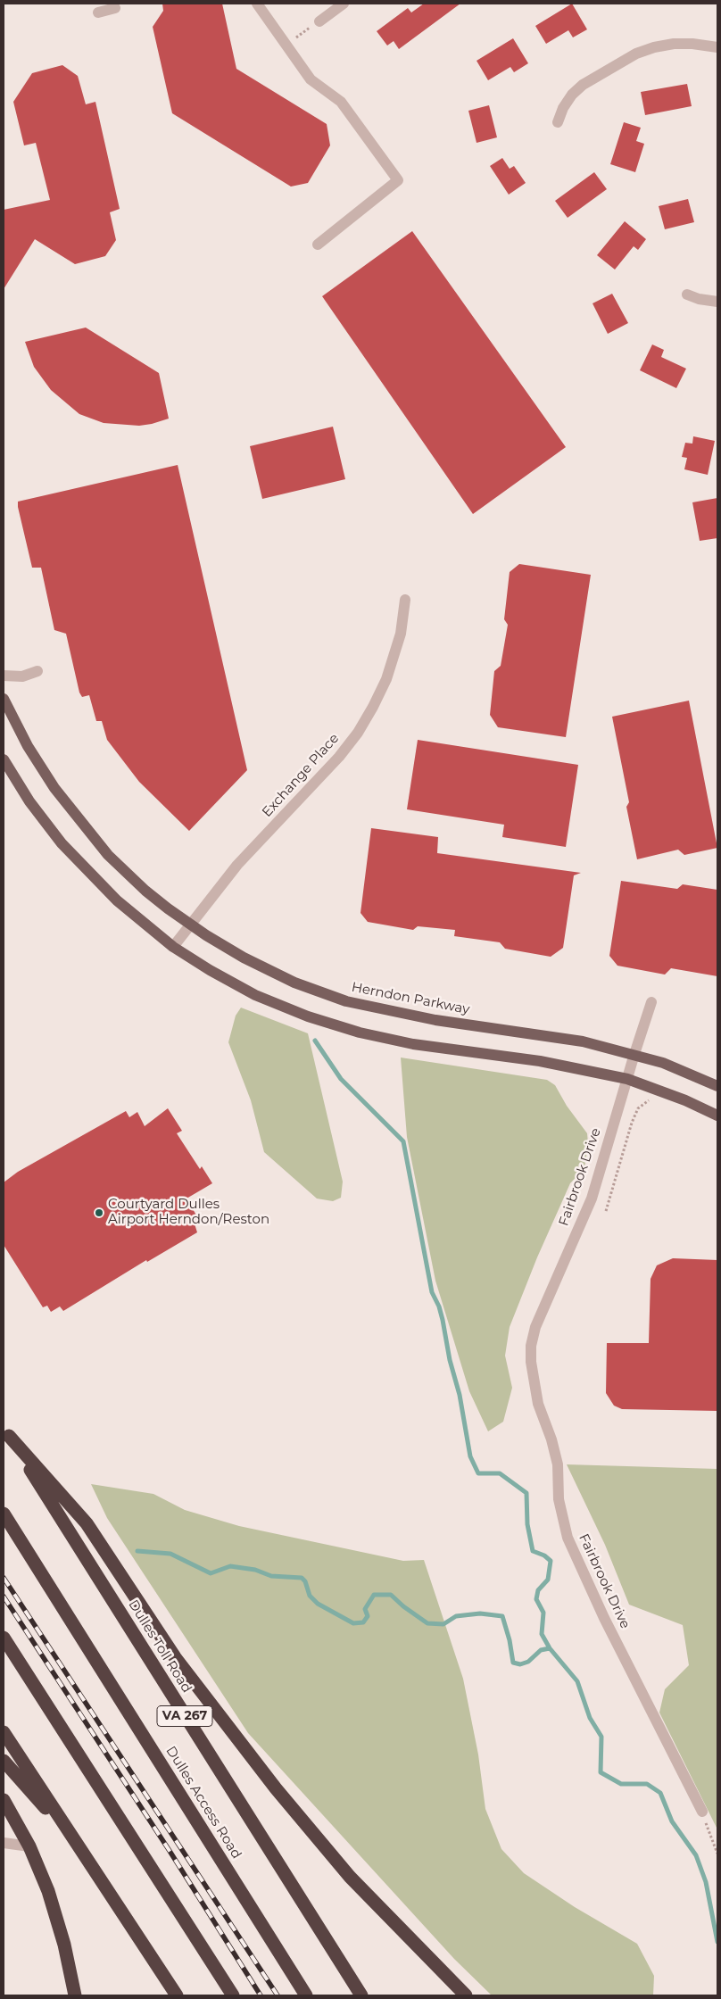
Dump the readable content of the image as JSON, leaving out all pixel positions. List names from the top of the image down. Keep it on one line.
{"streets":{"highway":["Dulles Toll Road","VA 267","Dulles Access Road"],"main road":["Herndon Parkway"],"street":["Exchange Place","Fairbrook Drive"]},"crossings":[["Exchange Place","Herndon Parkway"],["Herndon Parkway","Fairbrook Drive"]],"places":["Courtyard Dulles Airport Herndon/Reston"]}
